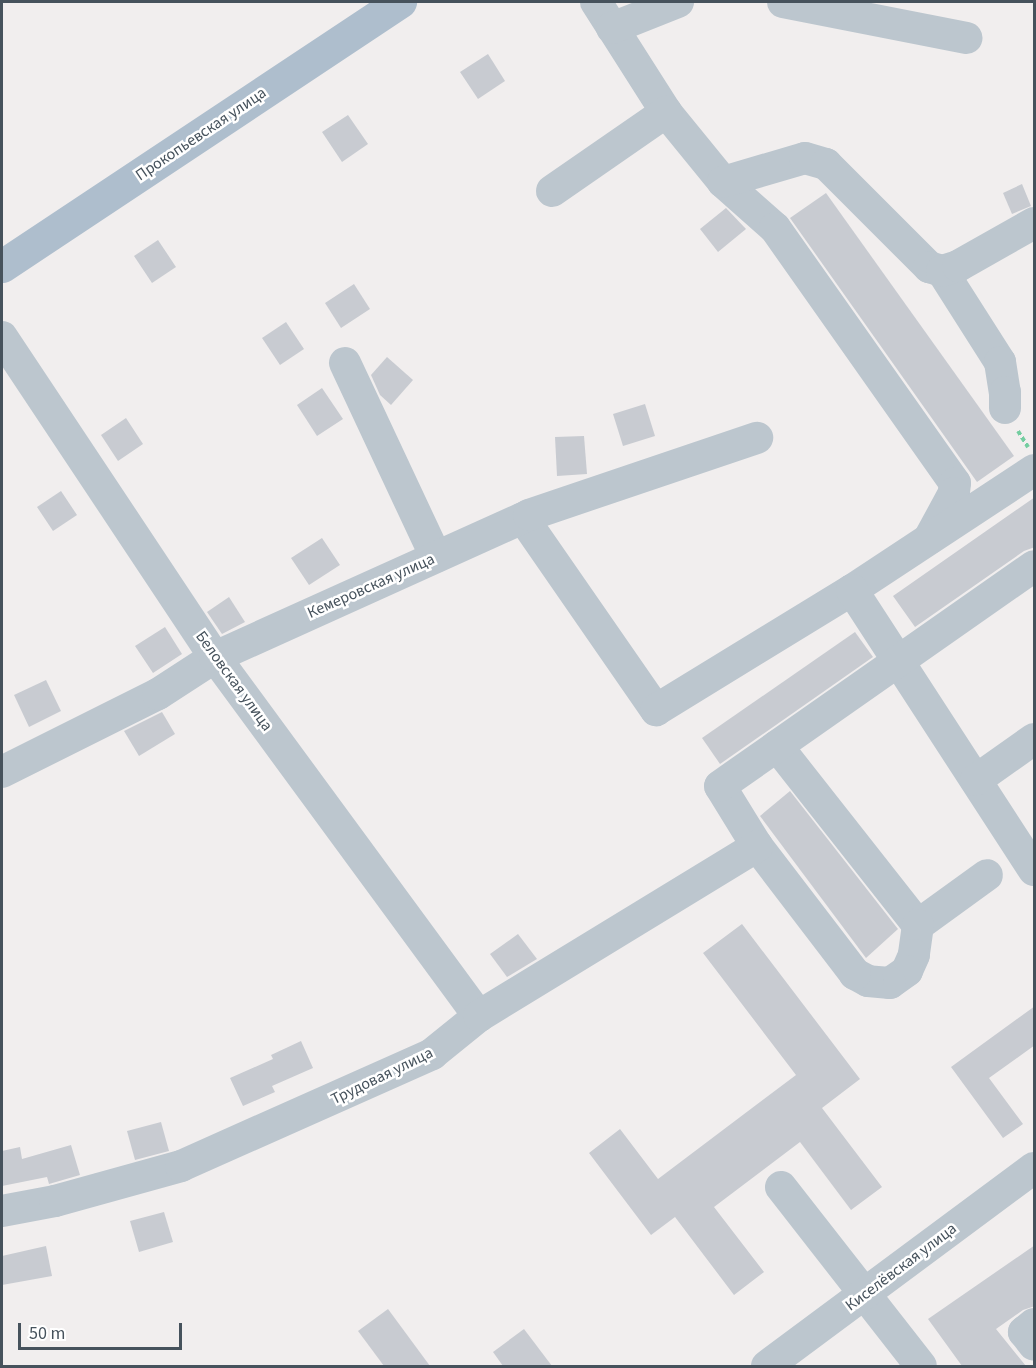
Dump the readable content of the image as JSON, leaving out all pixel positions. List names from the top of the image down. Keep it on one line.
{"streets":{"main road":["Прокопьевская улица"],"street":["Кемеровская улица","Беловская улица","Трудовая улица","Киселёвская улица"]},"crossings":[["Кемеровская улица","Беловская улица"],["Беловская улица","Трудовая улица"]],"scale_bar":"50 m"}
